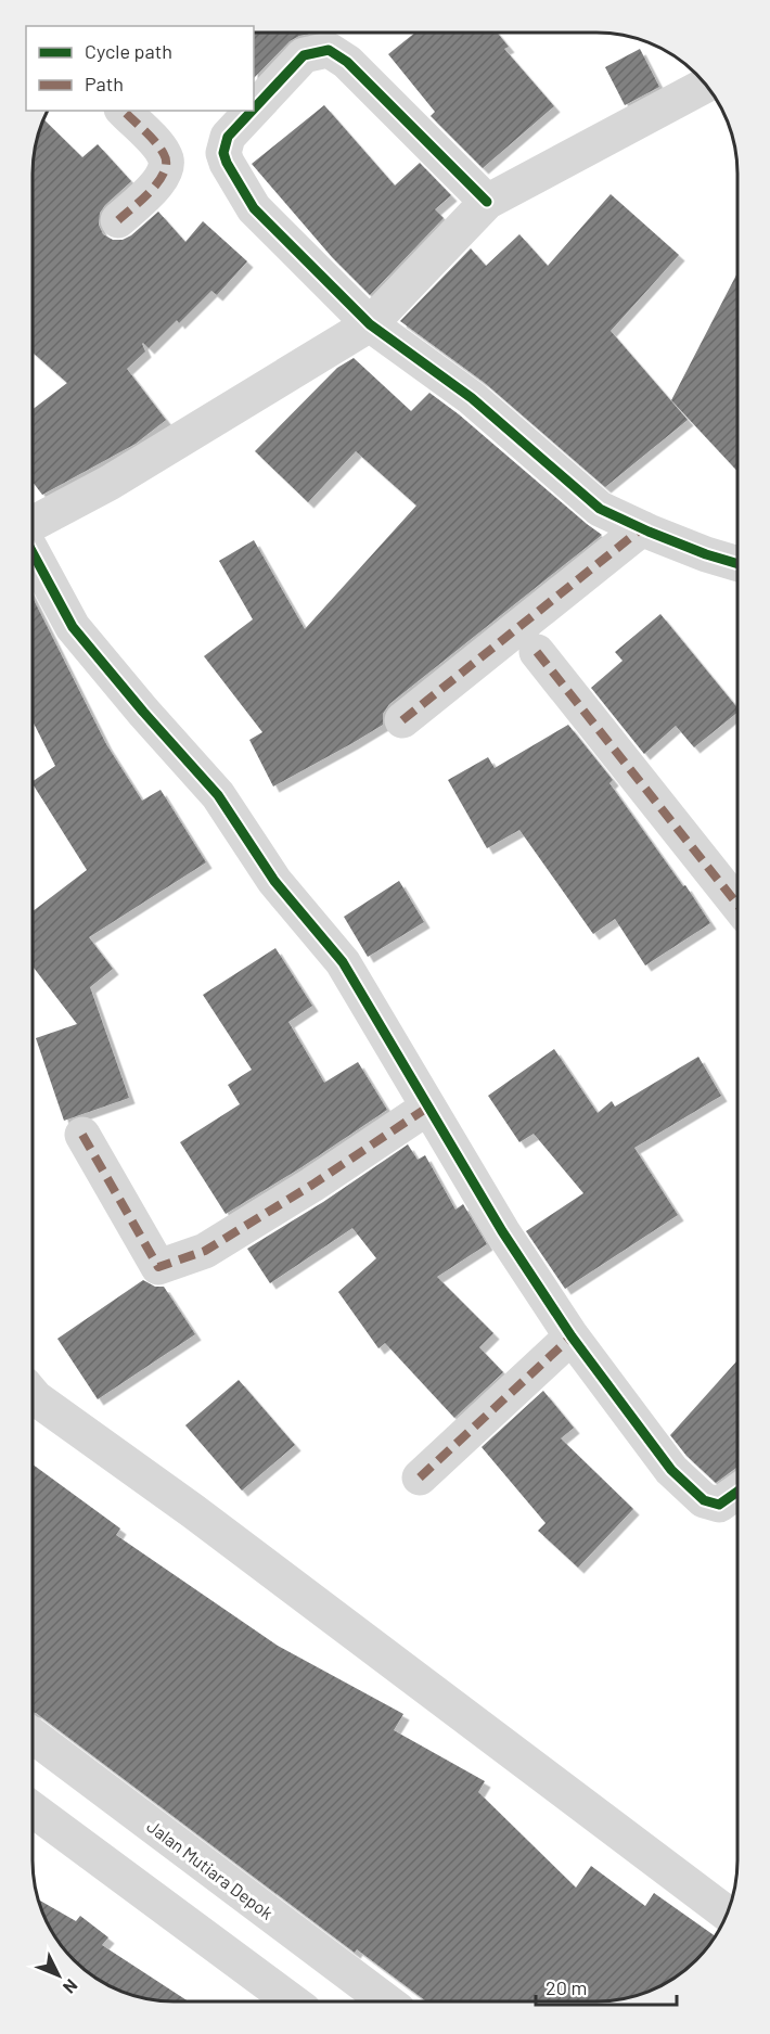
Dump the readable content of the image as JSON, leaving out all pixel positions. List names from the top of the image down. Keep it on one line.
{"streets":{"street":["Jalan Mutiara Depok"]},"legend":["Cycle path","Path"],"scale_bar":"20 m","north":"bottom right"}
